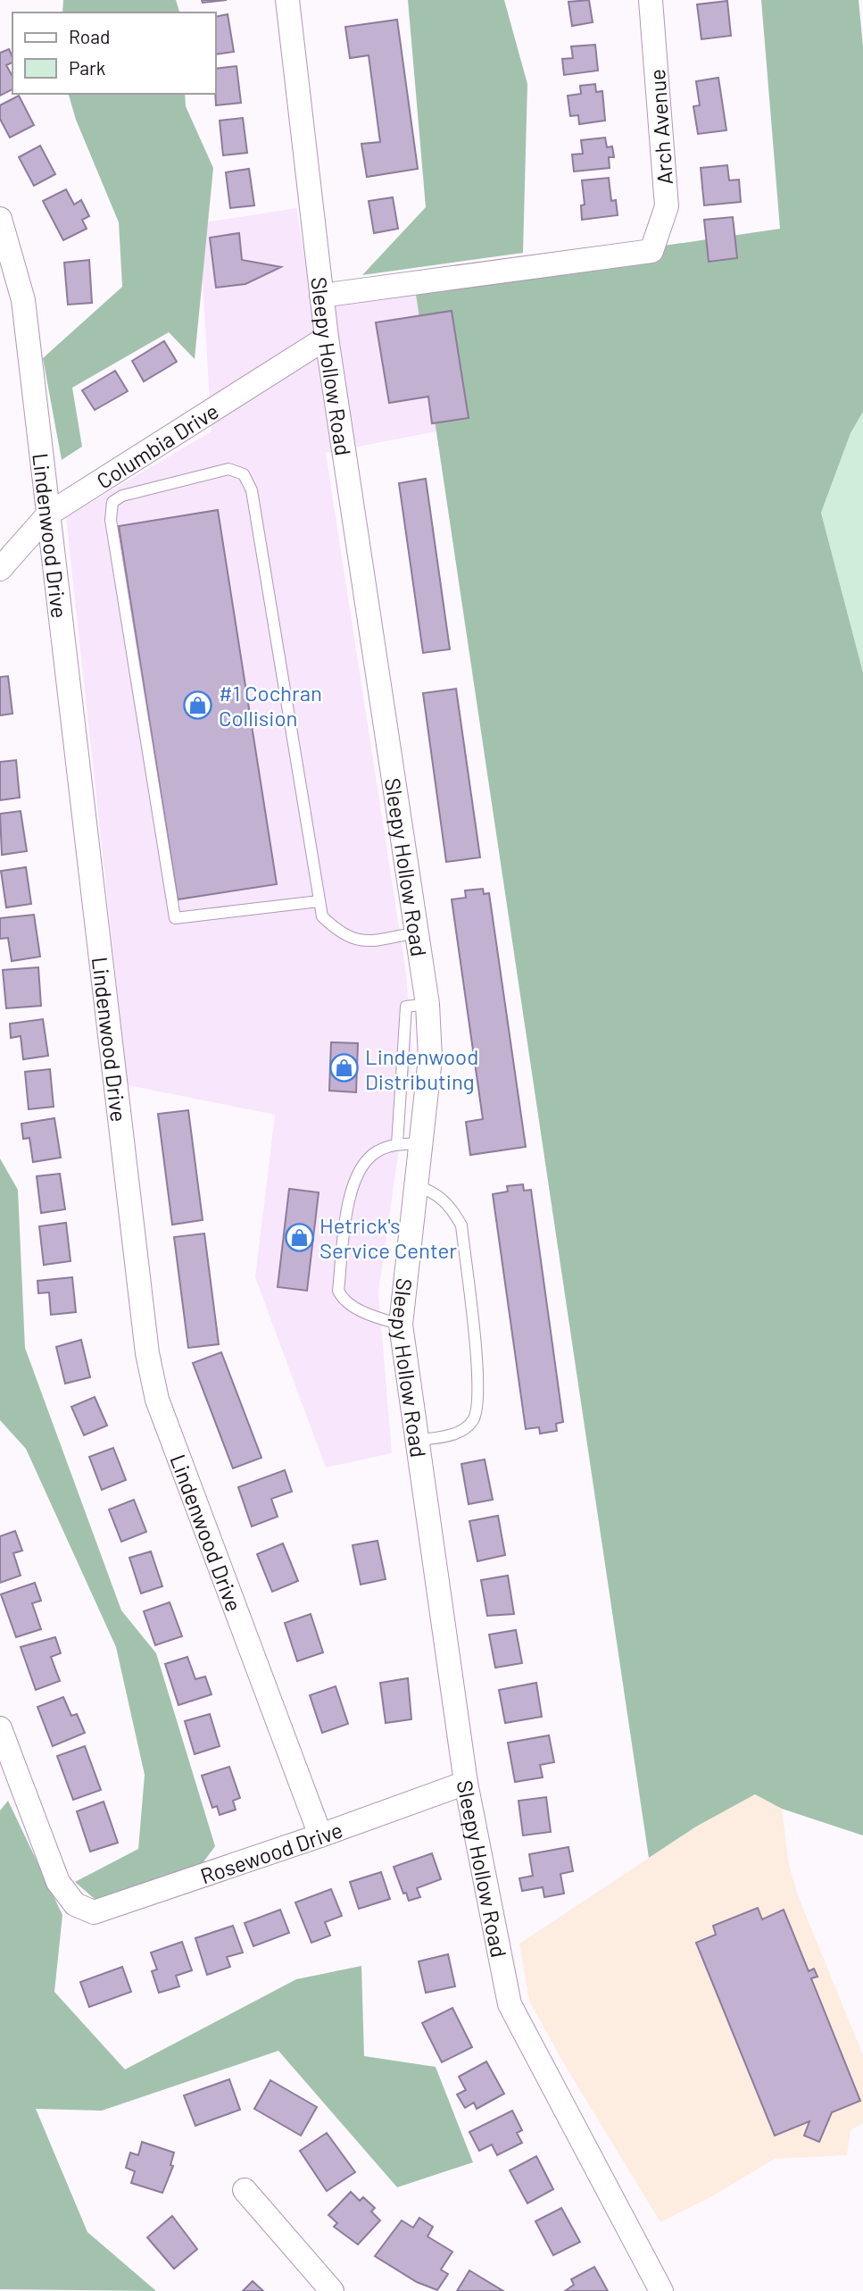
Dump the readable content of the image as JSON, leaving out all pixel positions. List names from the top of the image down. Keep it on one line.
{"streets":{"street":["Arch Avenue","Sleepy Hollow Road","Columbia Drive","Lindenwood Drive","Rosewood Drive"]},"crossings":[["Arch Avenue","Sleepy Hollow Road"],["Sleepy Hollow Road","Columbia Drive"],["Sleepy Hollow Road","Rosewood Drive"],["Columbia Drive","Lindenwood Drive"],["Lindenwood Drive","Rosewood Drive"]],"places":{"shop":["#1 Cochran Collision","Lindenwood Distributing","Hetrick's Service Center"]},"legend":["Road","Park"]}
